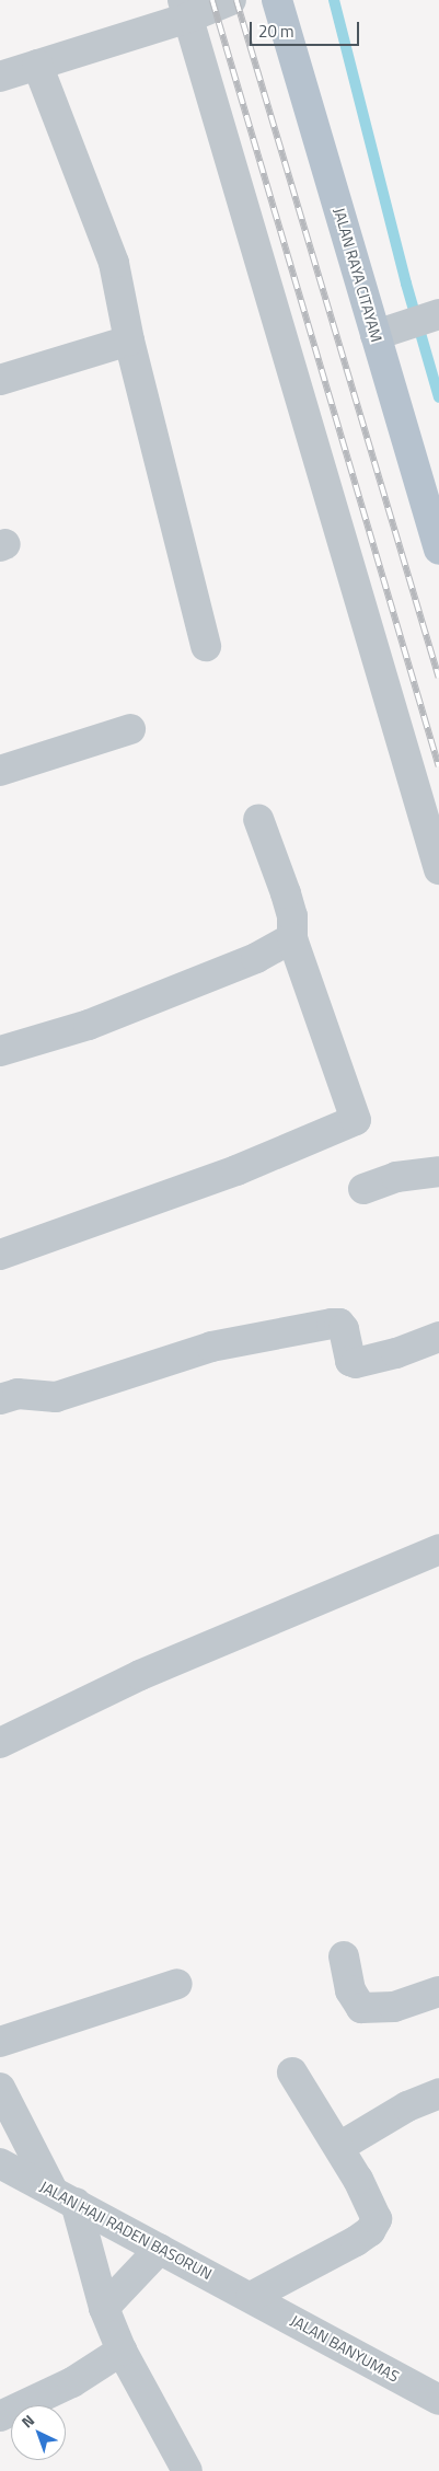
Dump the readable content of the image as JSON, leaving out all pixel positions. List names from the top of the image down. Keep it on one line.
{"streets":{"main road":["JALAN RAYA CITAYAM"],"street":["JALAN HAJI RADEN BASORUN","JALAN BANYUMAS"]},"crossings":[["JALAN HAJI RADEN BASORUN","JALAN BANYUMAS"]],"scale_bar":"20 m","north":"top left"}
